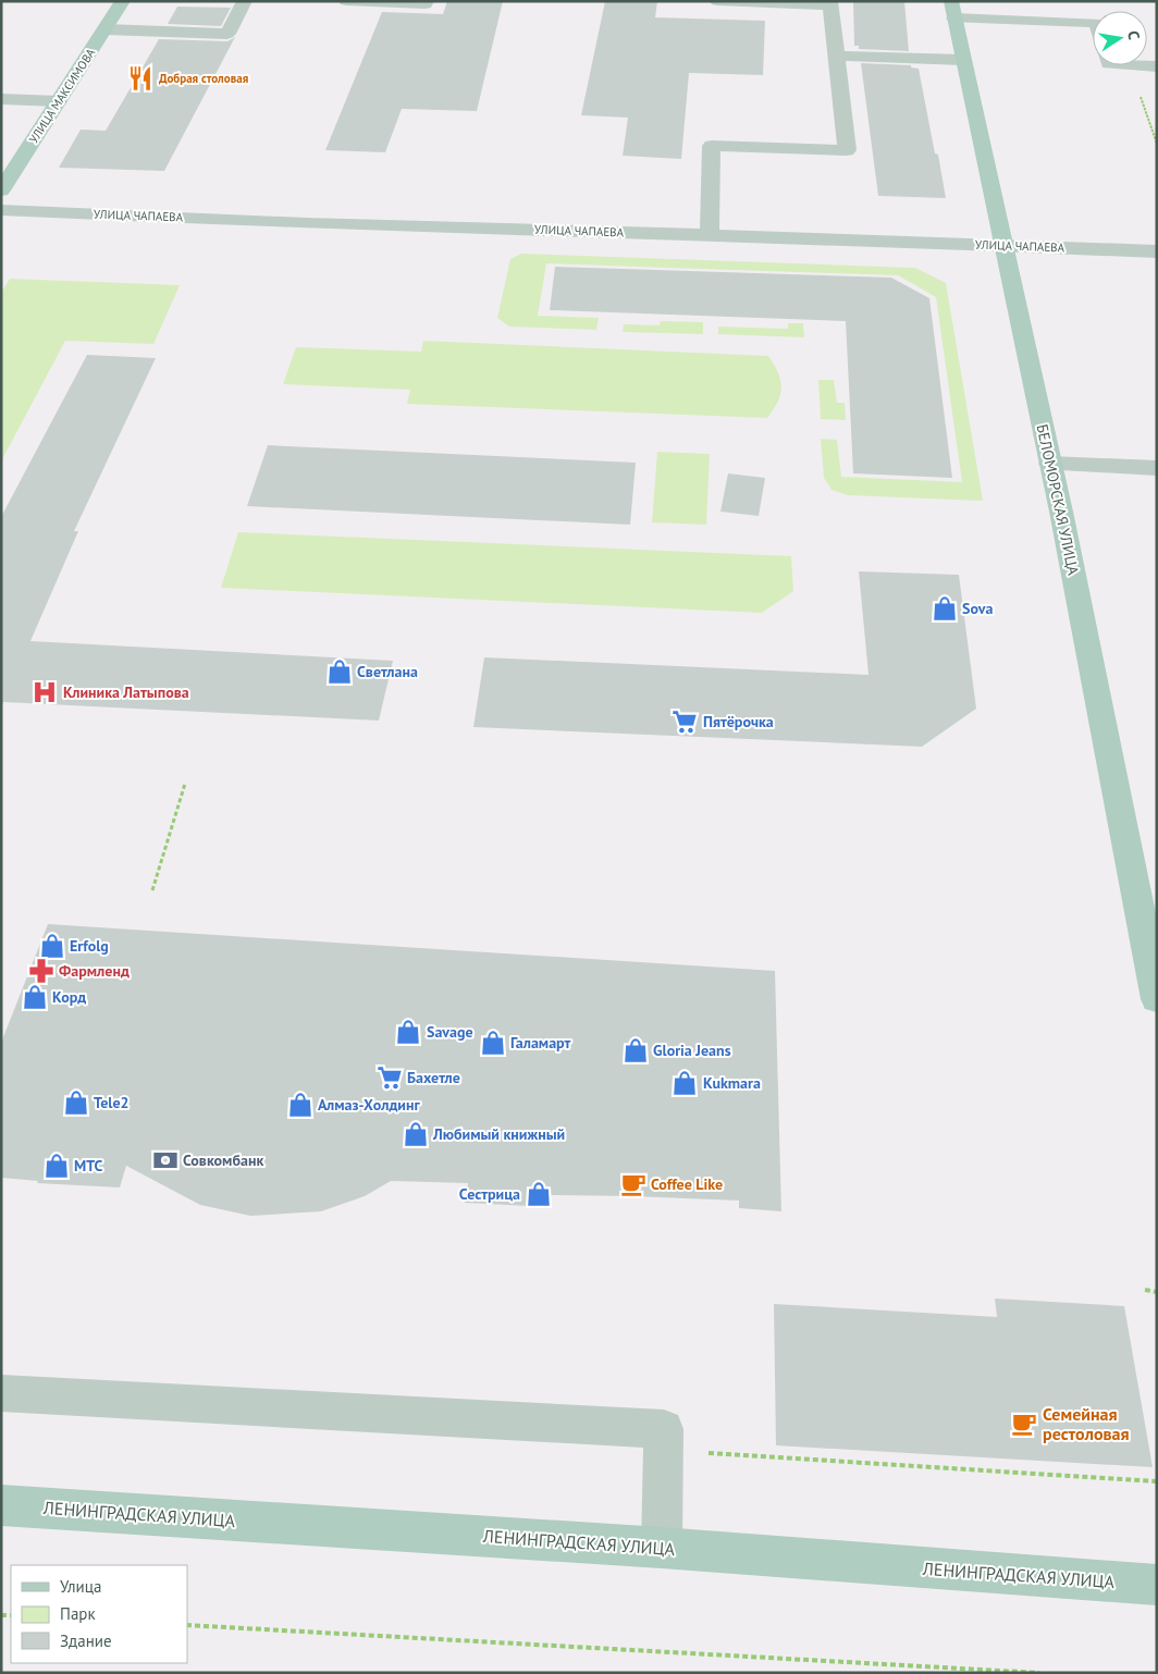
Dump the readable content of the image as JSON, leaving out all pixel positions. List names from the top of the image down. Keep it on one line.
{"streets":{"main road":["УЛИЦА МАКСИМОВА","БЕЛОМОРСКАЯ УЛИЦА","ЛЕНИНГРАДСКАЯ УЛИЦА"],"street":["УЛИЦА ЧАПАЕВА"]},"crossings":[["УЛИЦА ЧАПАЕВА","БЕЛОМОРСКАЯ УЛИЦА"]],"places":{"restaurant":["Добрая столовая"],"shop":["Sova","Светлана","Erfolg","Корд","Savage","Галамарт","Gloria Jeans","Kukmara","Tele2","Алмаз-Холдинг","Любимый книжный","МТС","Сестрица"],"hospital":["Клиника Латыпова"],"supermarket":["Пятёрочка","Бахетле"],"pharmacy":["Фармленд"],"bank":["Совкомбанк"],"cafe":["Coffee Like","Семейная рестоловая"]},"legend":["Улица","Парк","Здание"],"north":"right"}
